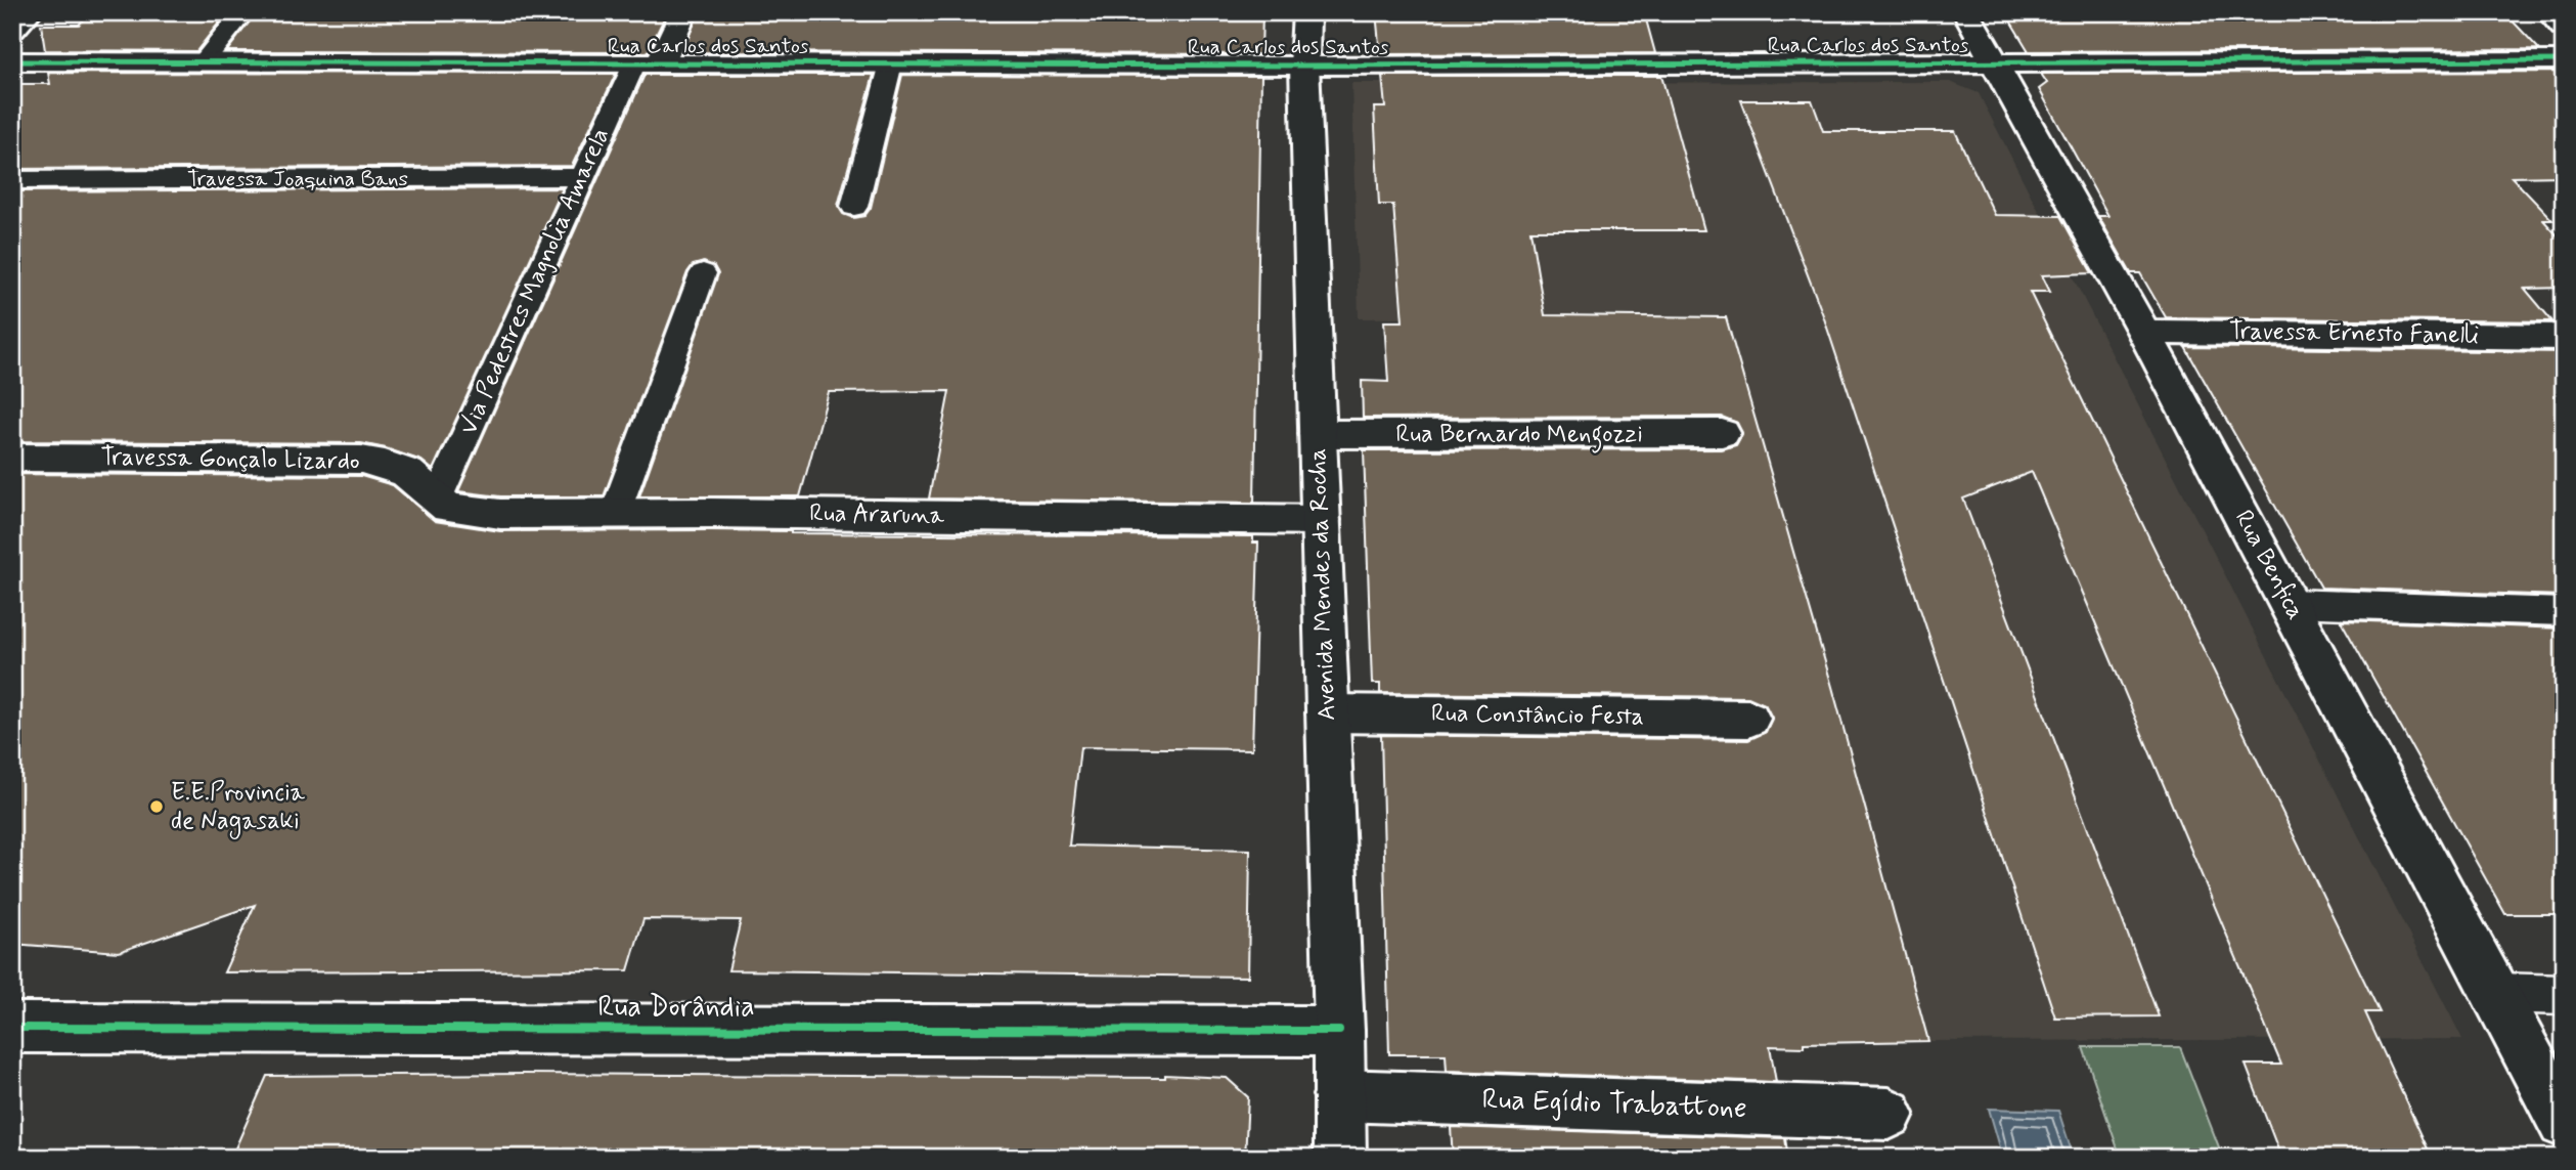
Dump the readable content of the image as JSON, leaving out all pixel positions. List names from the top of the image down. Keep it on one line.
{"streets":{"street":["Rua Carlos dos Santos","Travessa Ernesto Fanelli","Rua Bernardo Mengozzi","Travessa Gonçalo Lizardo","Rua Araruna","Rua Benfica","Avenida Mendes da Rocha","Rua Constâncio Festa","Rua Dorândia","Rua Egídio Trabattone"],"lane":["Travessa Joaquina Bans","Via Pedestres Magnolia Amarela"]},"crossings":[["Rua Carlos dos Santos","Via Pedestres Magnolia Amarela"],["Rua Carlos dos Santos","Rua Benfica"],["Rua Carlos dos Santos","Avenida Mendes da Rocha"],["Travessa Joaquina Bans","Via Pedestres Magnolia Amarela"],["Via Pedestres Magnolia Amarela","Travessa Gonçalo Lizardo"],["Via Pedestres Magnolia Amarela","Rua Araruna"],["Travessa Ernesto Fanelli","Rua Benfica"],["Rua Bernardo Mengozzi","Avenida Mendes da Rocha"],["Travessa Gonçalo Lizardo","Rua Araruna"],["Rua Araruna","Avenida Mendes da Rocha"],["Avenida Mendes da Rocha","Rua Constâncio Festa"],["Avenida Mendes da Rocha","Rua Dorândia"],["Avenida Mendes da Rocha","Rua Egídio Trabattone"]],"places":["E.E.Provincia de Nagasaki"]}
